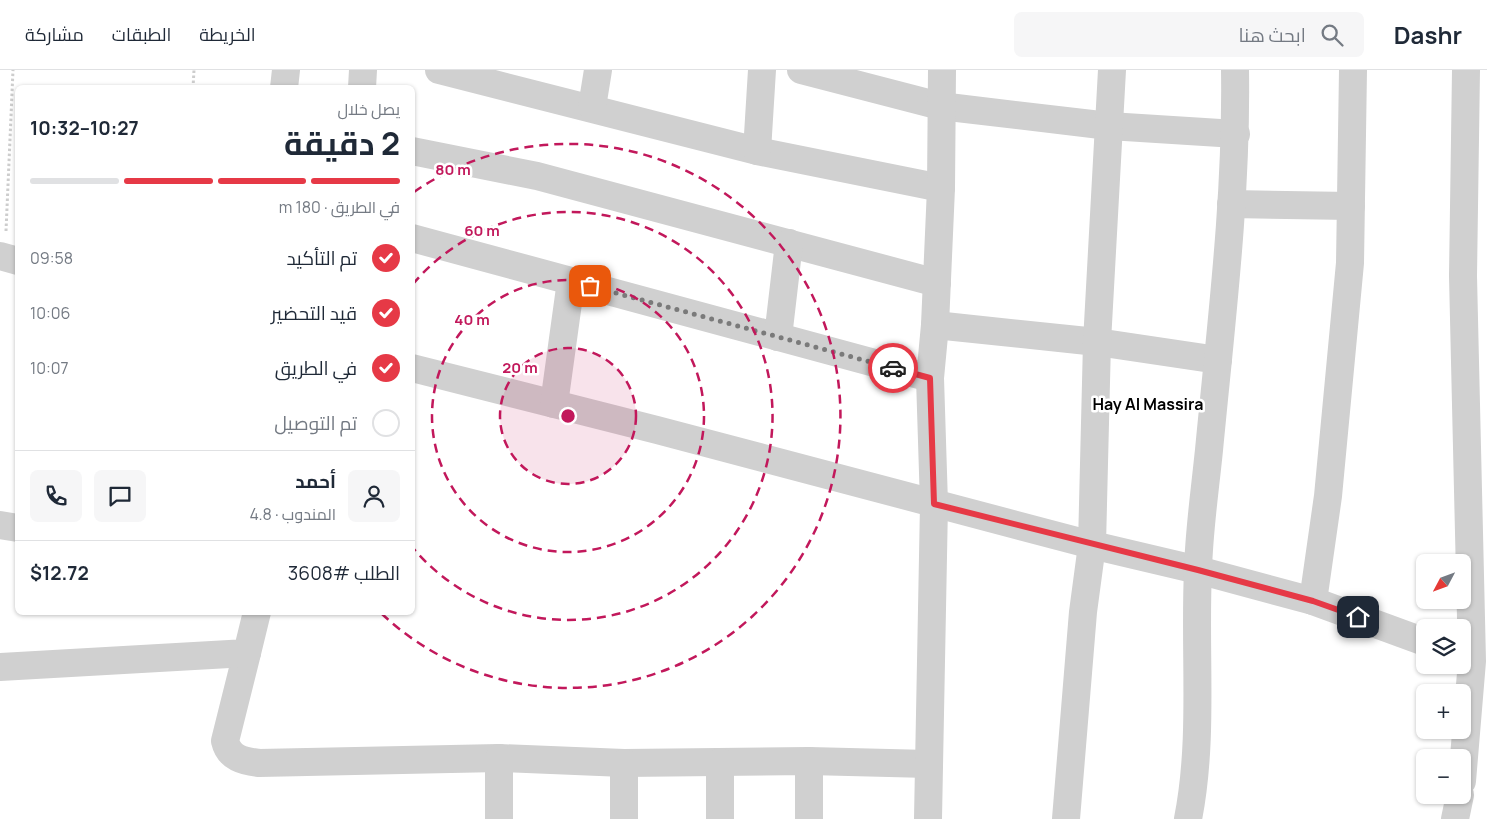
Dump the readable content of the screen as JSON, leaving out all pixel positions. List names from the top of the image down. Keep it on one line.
{"districts":["Hay Al Massira"],"north":"bottom left","page":{"header":"Dashr","search":"ابحث هنا","nav":["الخريطة","الطبقات","مشاركة"],"heading":["2 دقيقة","يصل خلال","10:27–10:32"],"panel":["أحمد","المندوب · 4.8","الطلب #3608","$12.72"],"bar":"في الطريق · 180 m","list":[["تم التأكيد","09:58"],["قيد التحضير","10:06"],["في الطريق","10:07"],"تم التوصيل"],"map_buttons":["+","−"]},"rings":["80 m","60 m","40 m","20 m"]}
